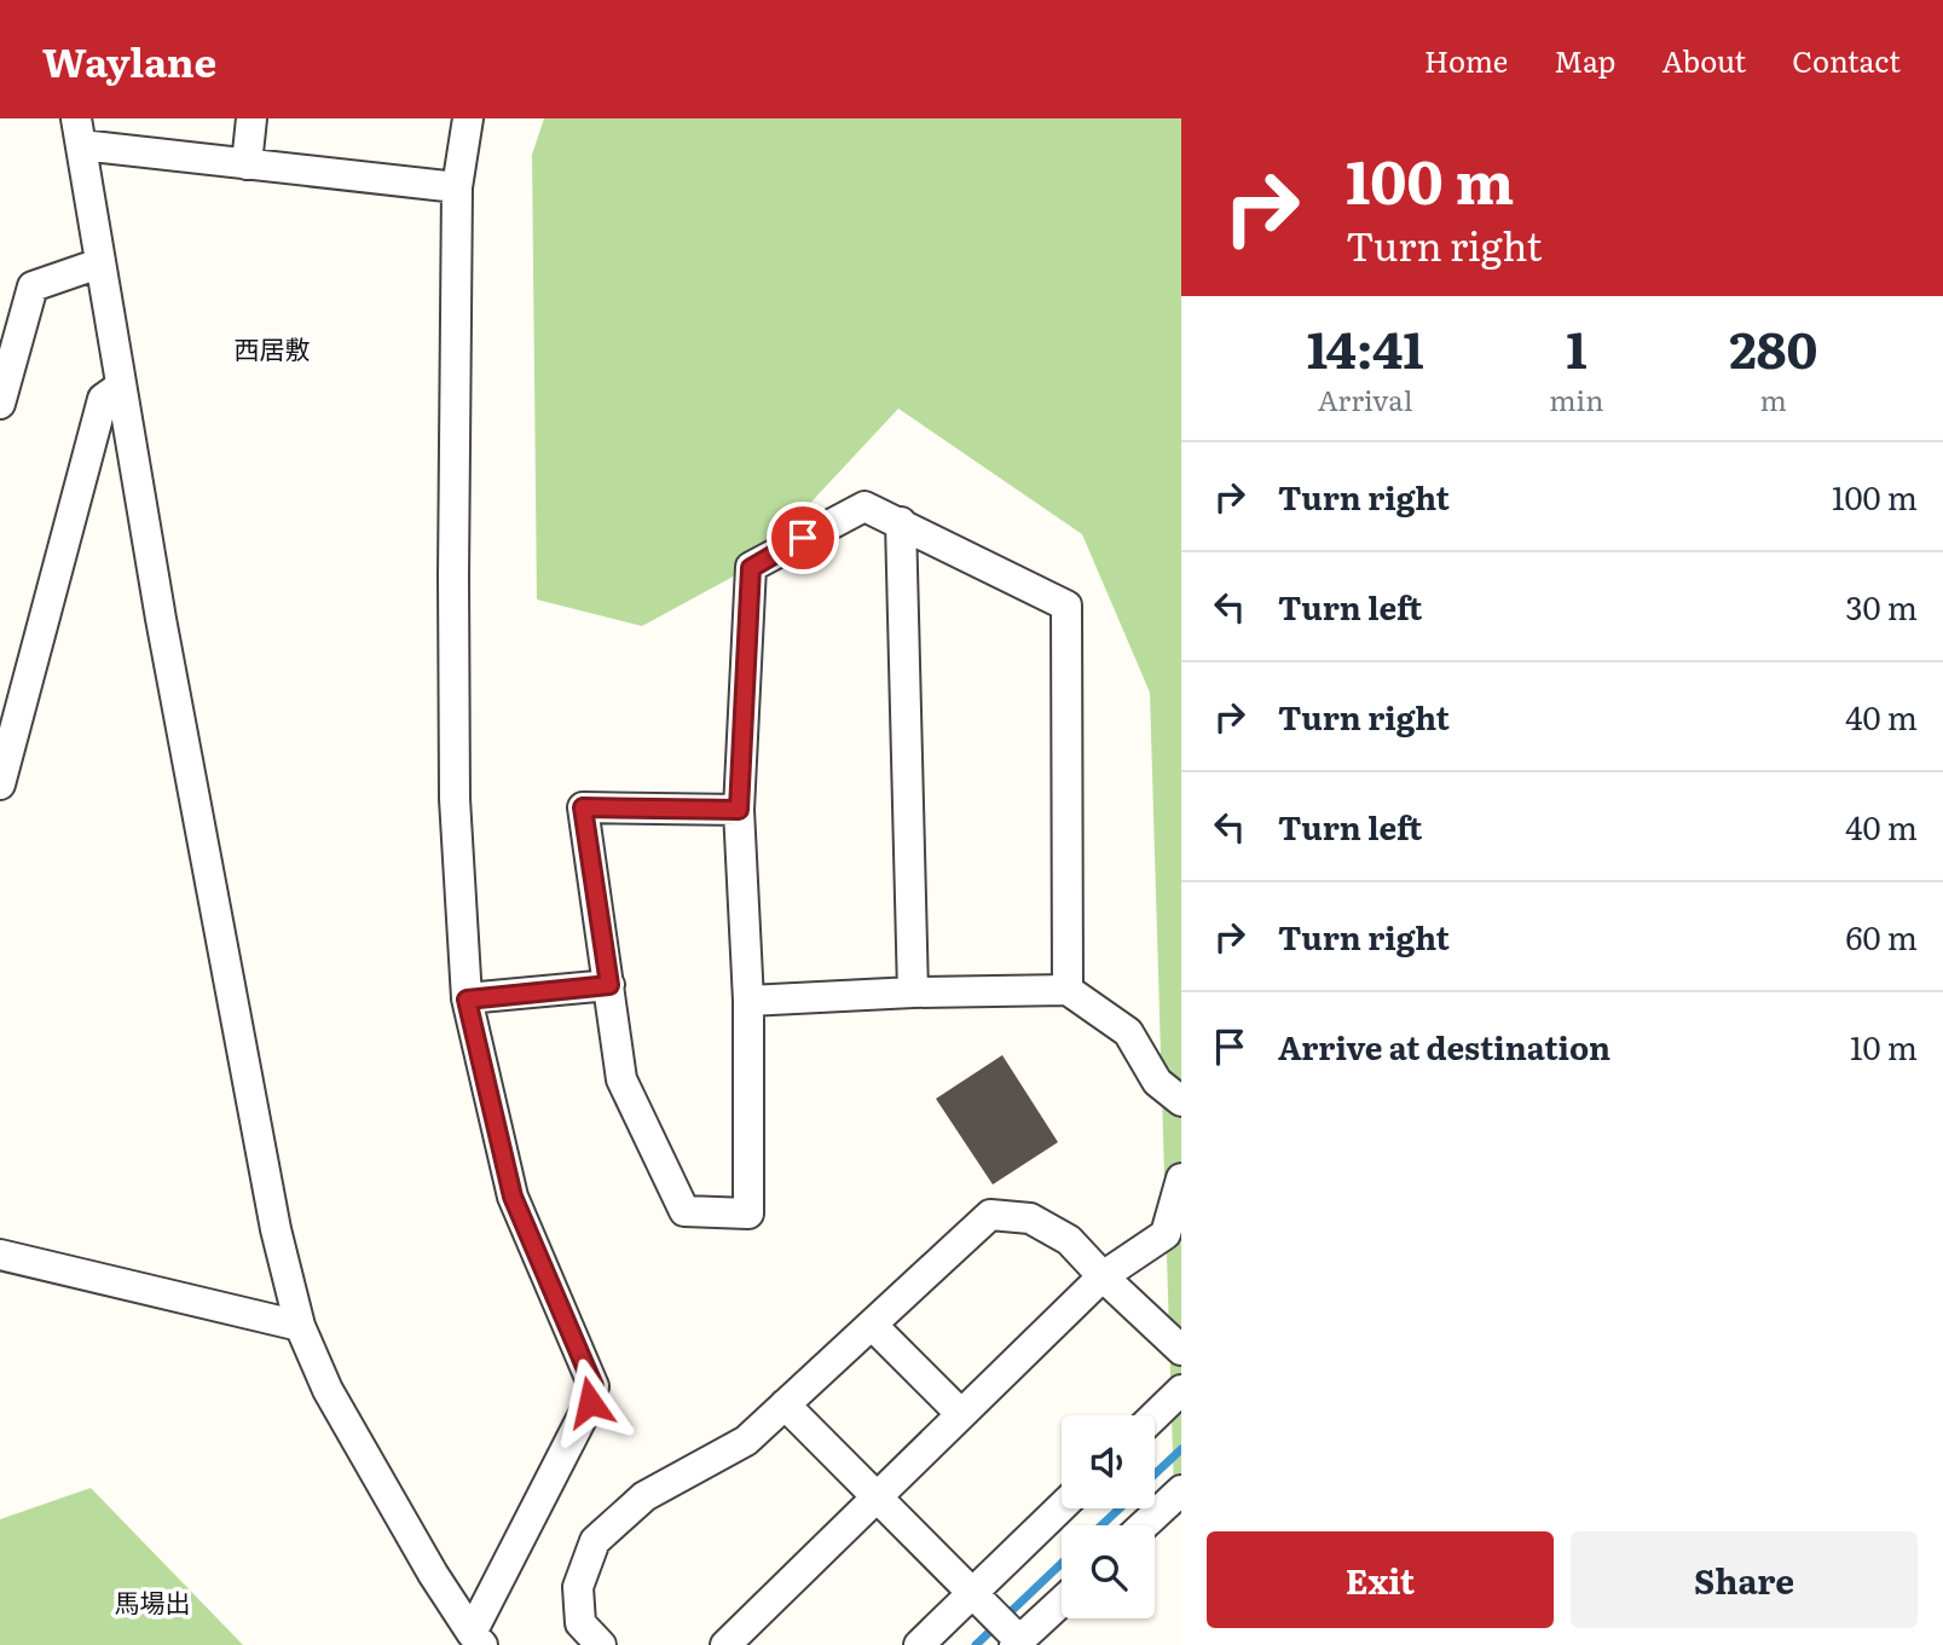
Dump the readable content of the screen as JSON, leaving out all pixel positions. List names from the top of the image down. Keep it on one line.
{"districts":["西居敷","馬場出"],"page":{"header":"Waylane","nav":["Home","Map","About","Contact"],"turn":["100 m","Turn right"],"eta":["14:41","Arrival","1","min","280","m"],"list":[{"name":"Turn right","value":"100 m"},{"name":"Turn left","value":"30 m"},{"name":"Turn right","value":"40 m"},{"name":"Turn left","value":"40 m"},{"name":"Turn right","value":"60 m"},{"name":"Arrive at destination","value":"10 m"}],"buttons":["Exit","Share"]}}
